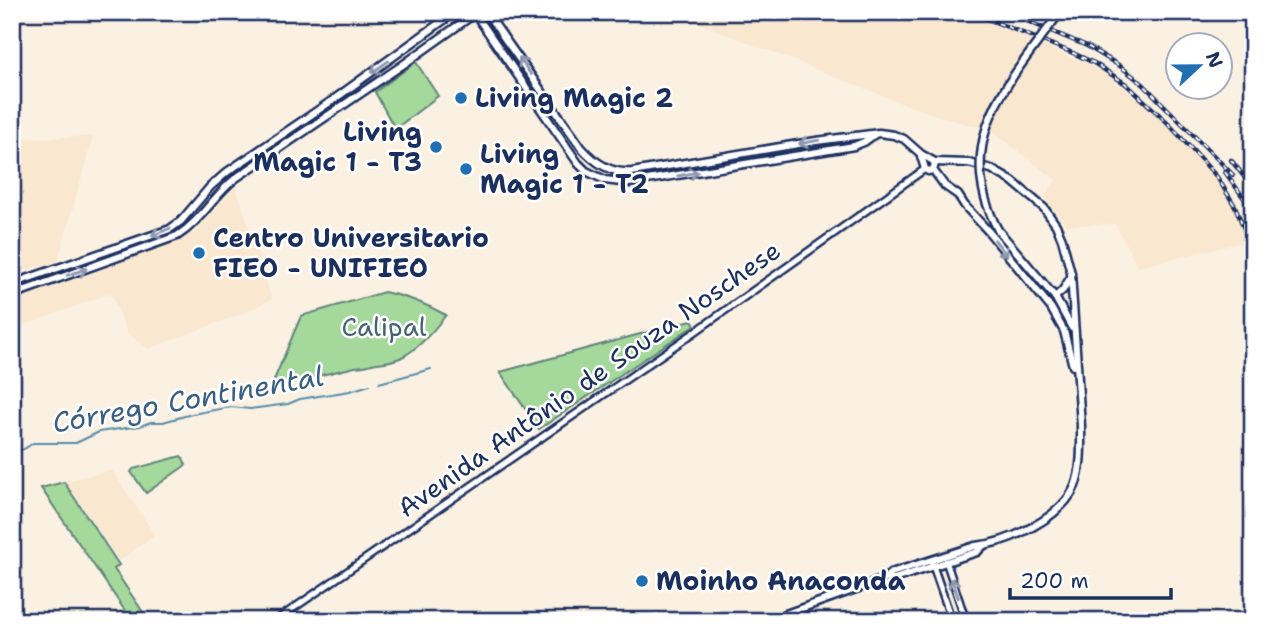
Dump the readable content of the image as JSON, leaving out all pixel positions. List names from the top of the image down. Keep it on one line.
{"streets":{"street":["Avenida Antônio de Souza Noschese"]},"water":["Córrego Continental"],"parks":["Calipal"],"places":["Living Magic 2","Living Magic 1 - T3","Living Magic 1 - T2","Centro Universitario FIEO - UNIFIEO","Moinho Anaconda"],"scale_bar":"200 m","north":"right"}
